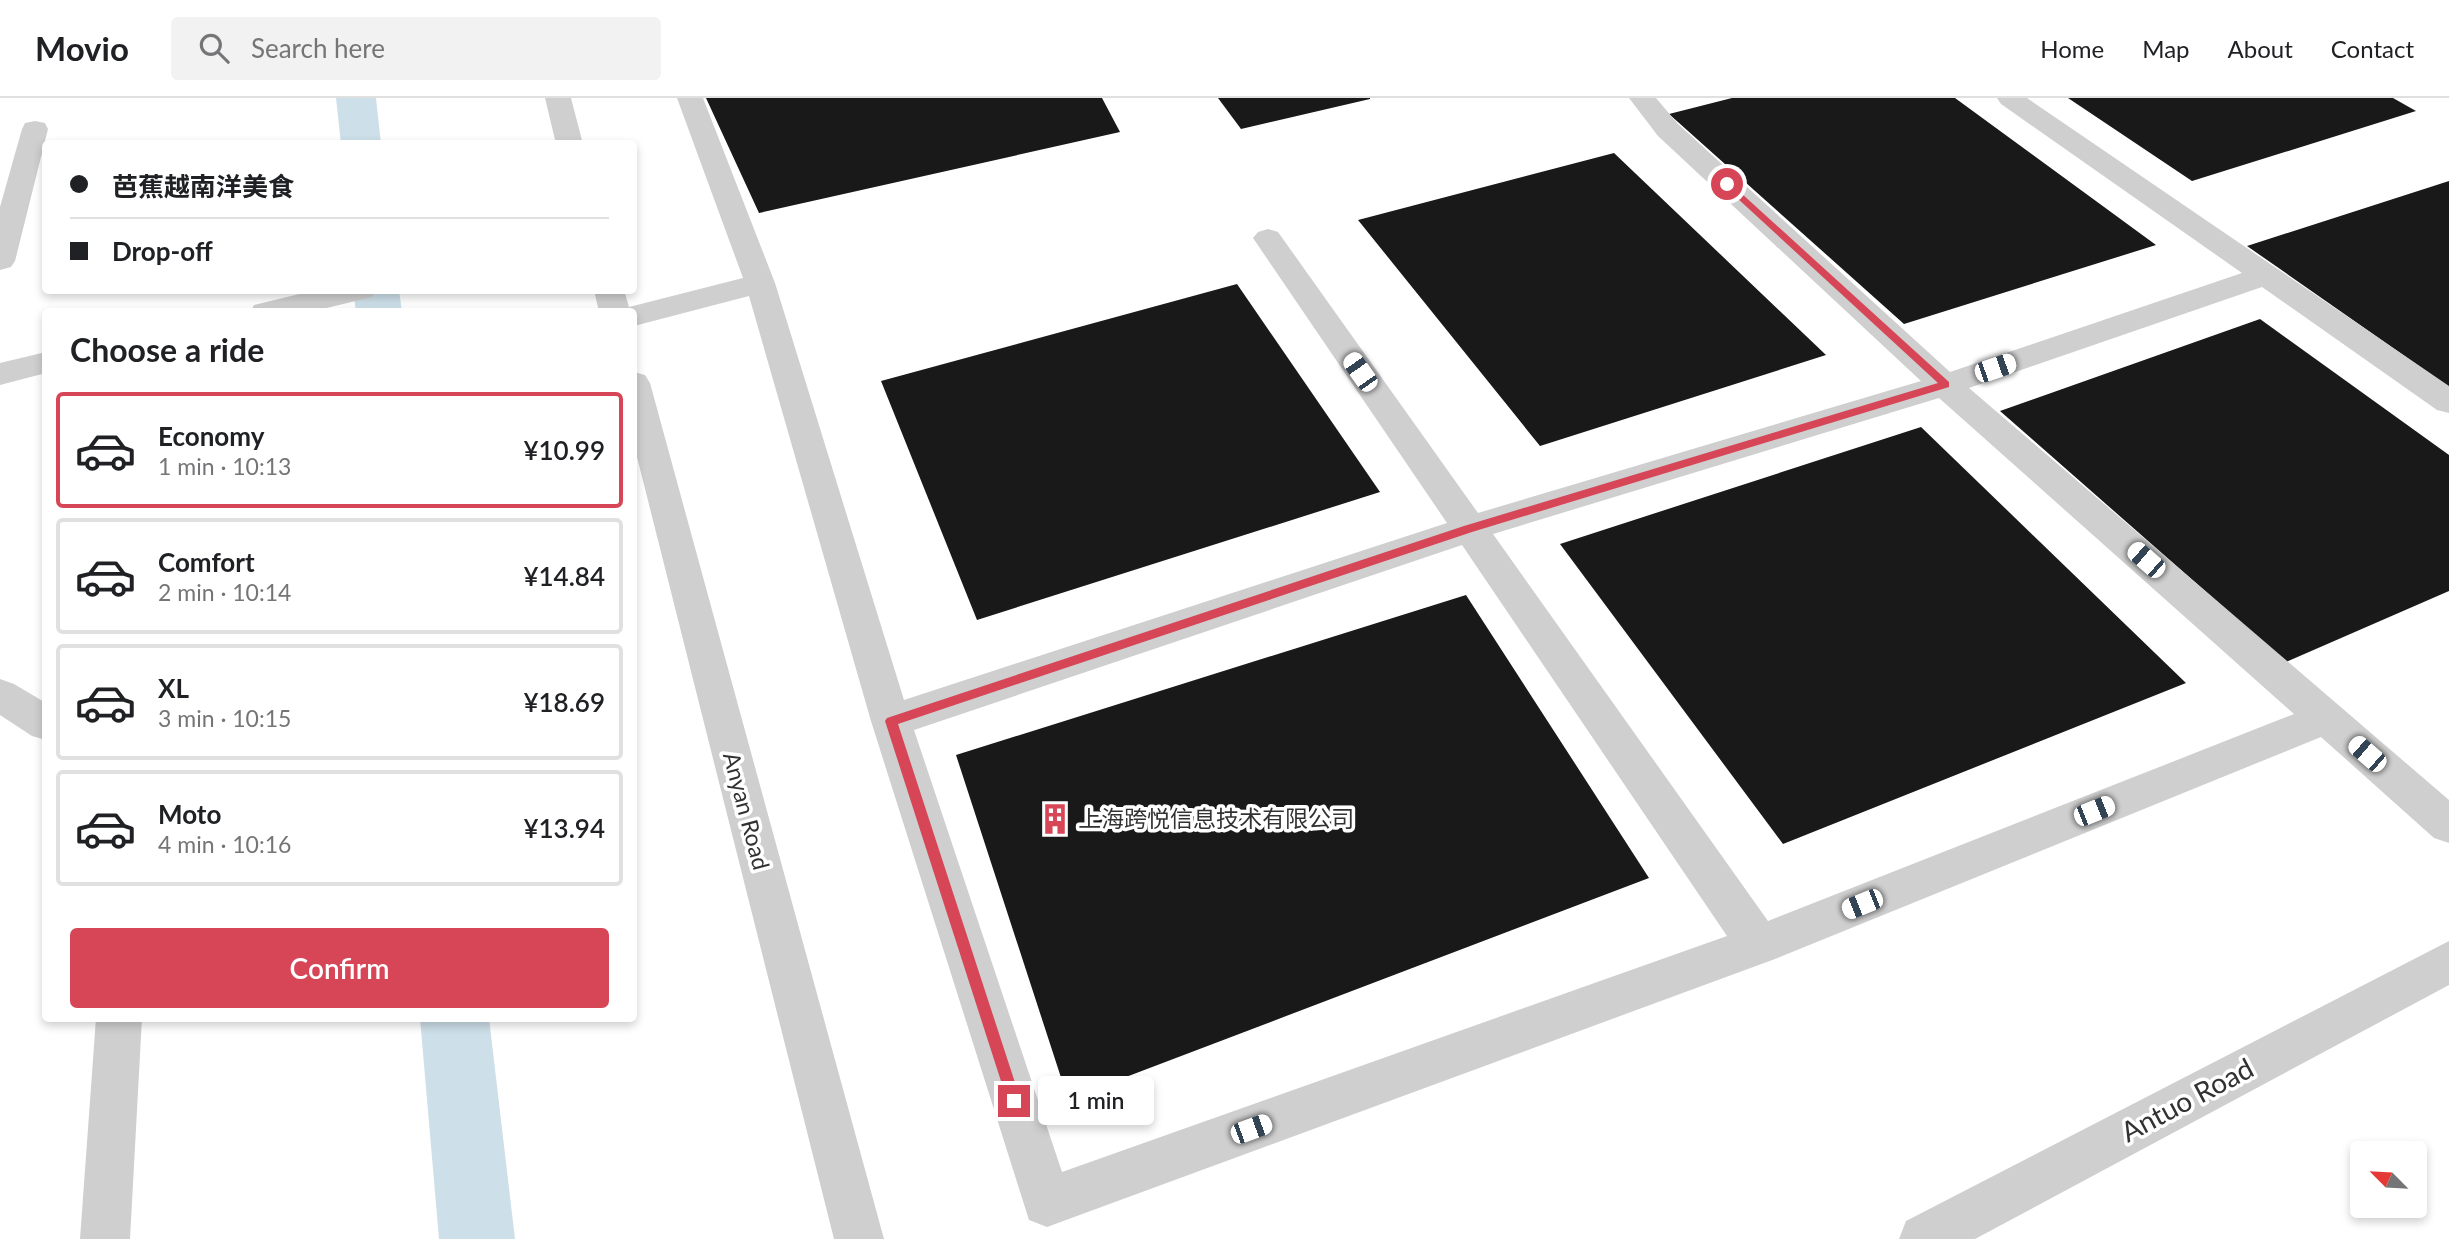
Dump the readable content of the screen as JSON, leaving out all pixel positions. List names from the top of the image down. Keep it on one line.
{"streets":{"street":["Anyan Road","Antuo Road"]},"places":{"building":["上海跨悦信息技术有限公司"]},"north":"top left","page":{"header":"Movio","search":"Search here","nav":["Home","Map","About","Contact"],"banner":["芭蕉越南洋美食","Drop-off"],"heading":"Choose a ride","list":[{"name":"Economy","note":"1 min · 10:13","value":"¥10.99"},{"name":"Comfort","note":"2 min · 10:14","value":"¥14.84"},{"name":"XL","note":"3 min · 10:15","value":"¥18.69"},{"name":"Moto","note":"4 min · 10:16","value":"¥13.94"}],"buttons":"Confirm","bubble":"1 min"}}
